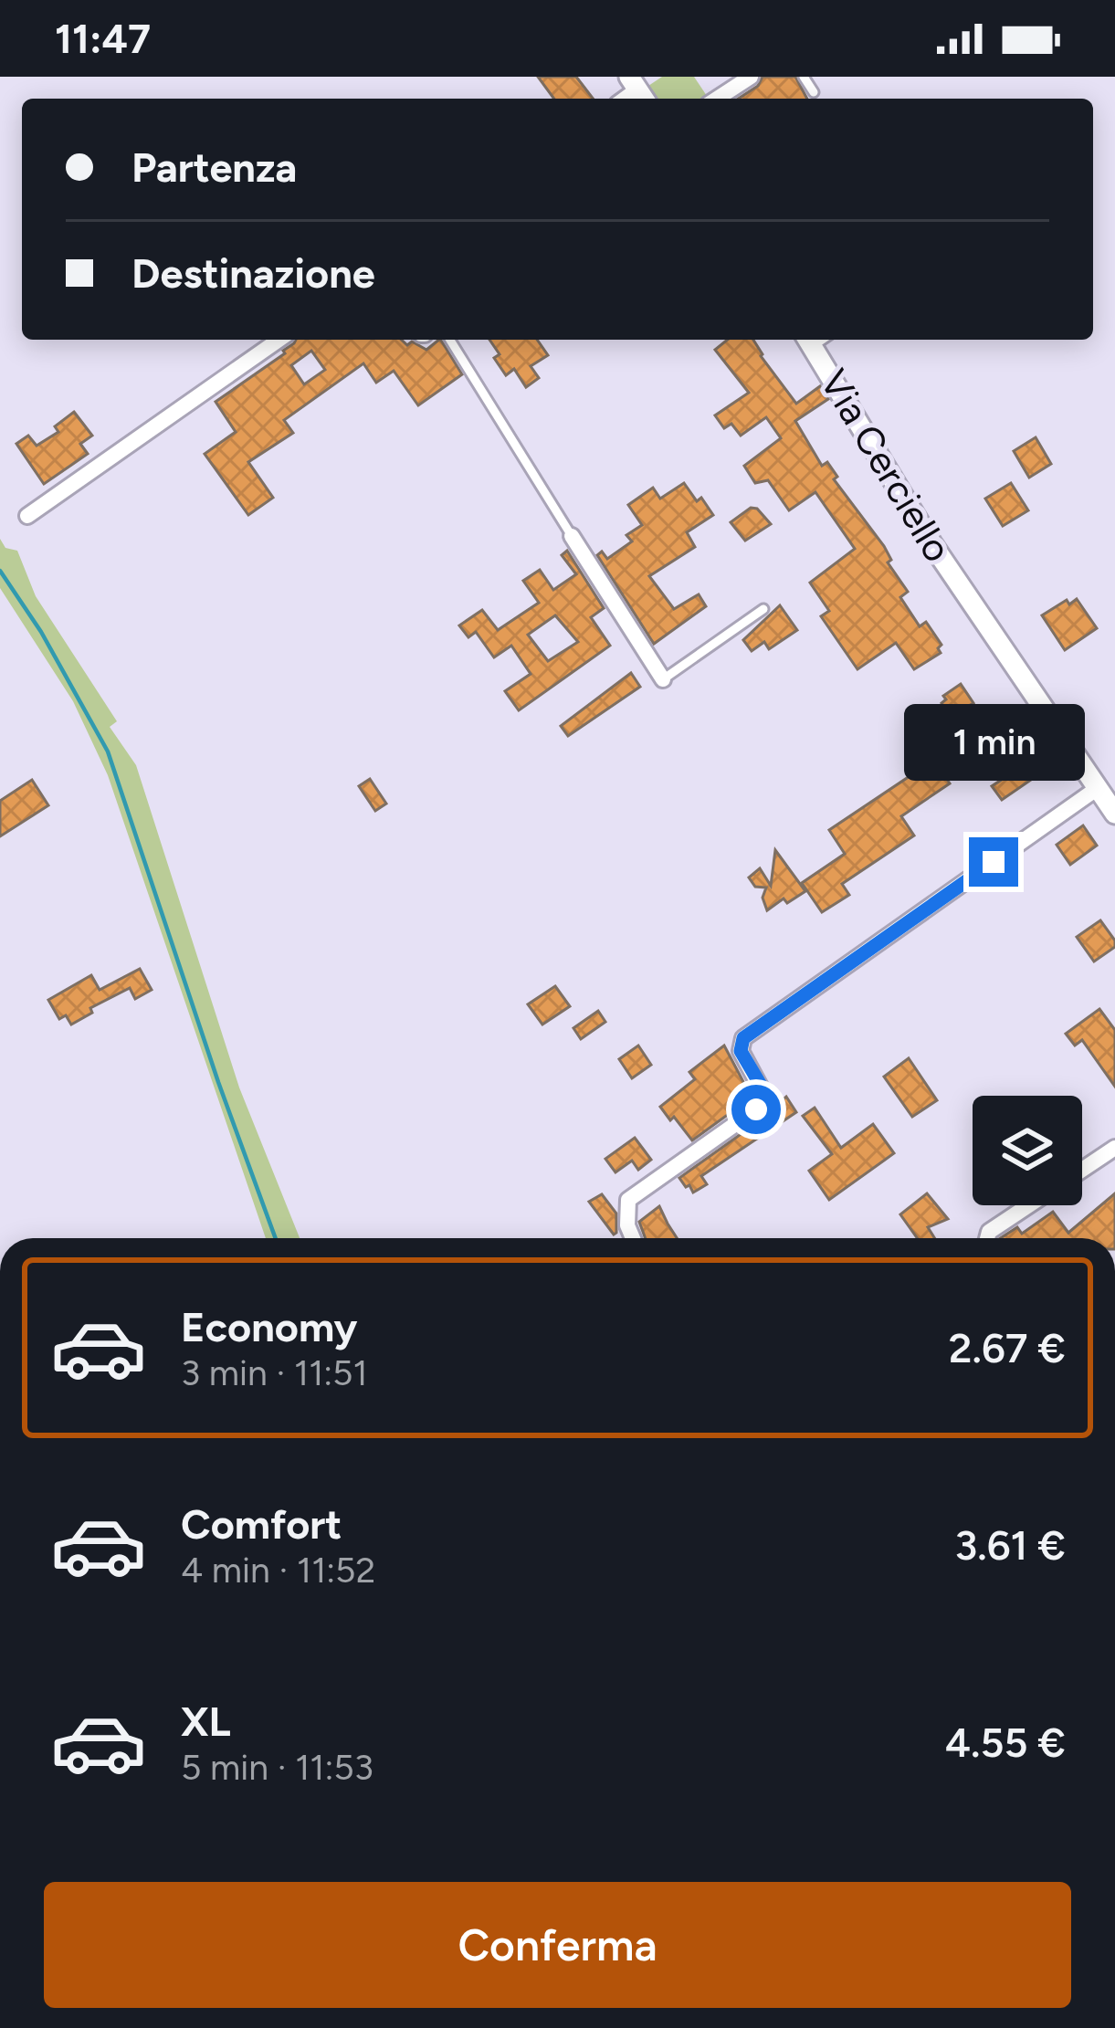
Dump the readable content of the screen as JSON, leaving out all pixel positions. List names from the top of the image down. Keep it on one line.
{"streets":{"street":["Via Cerciello"]},"page":{"status":"11:47","banner":["Partenza","Destinazione"],"bubble":"1 min","list":[{"name":"Economy","note":"3 min · 11:51","value":"2.67 €"},{"name":"Comfort","note":"4 min · 11:52","value":"3.61 €"},{"name":"XL","note":"5 min · 11:53","value":"4.55 €"}],"buttons":"Conferma"}}
